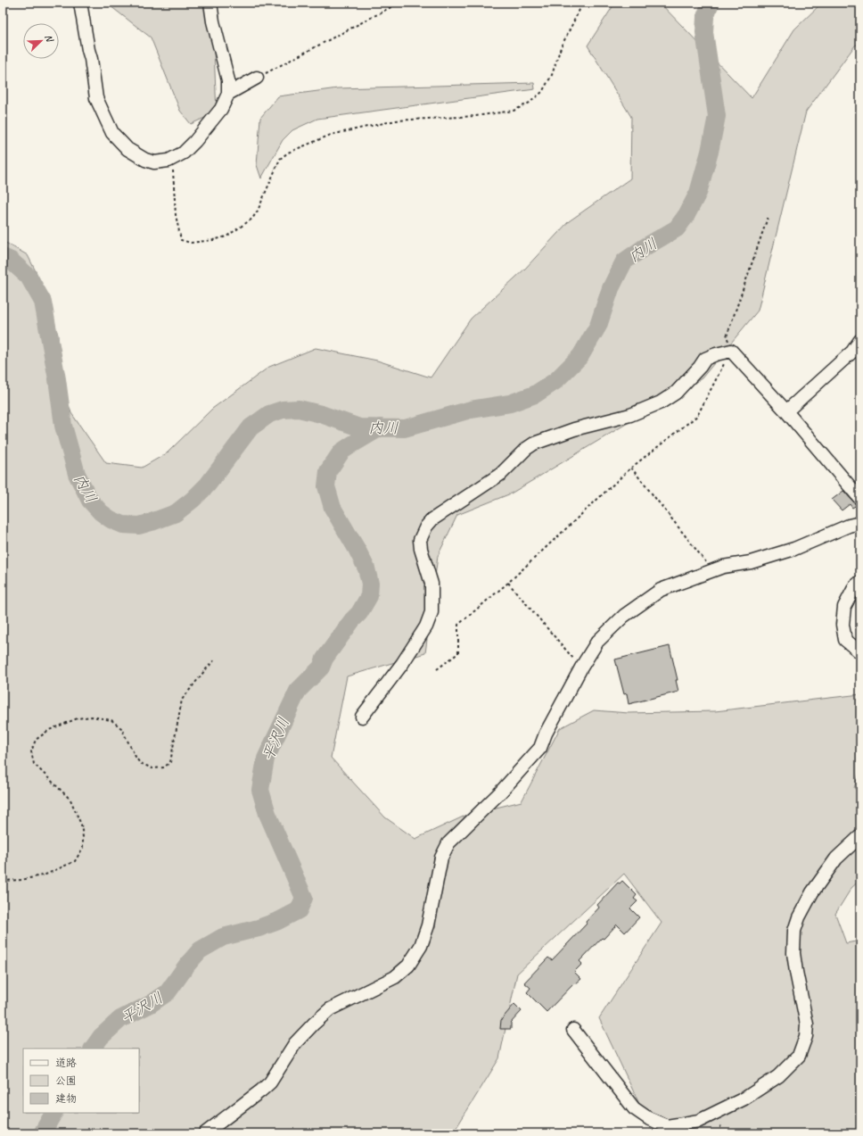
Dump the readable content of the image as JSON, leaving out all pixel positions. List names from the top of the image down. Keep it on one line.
{"water":["内川","平沢川"],"legend":["道路","公園","建物"],"north":"top right"}
